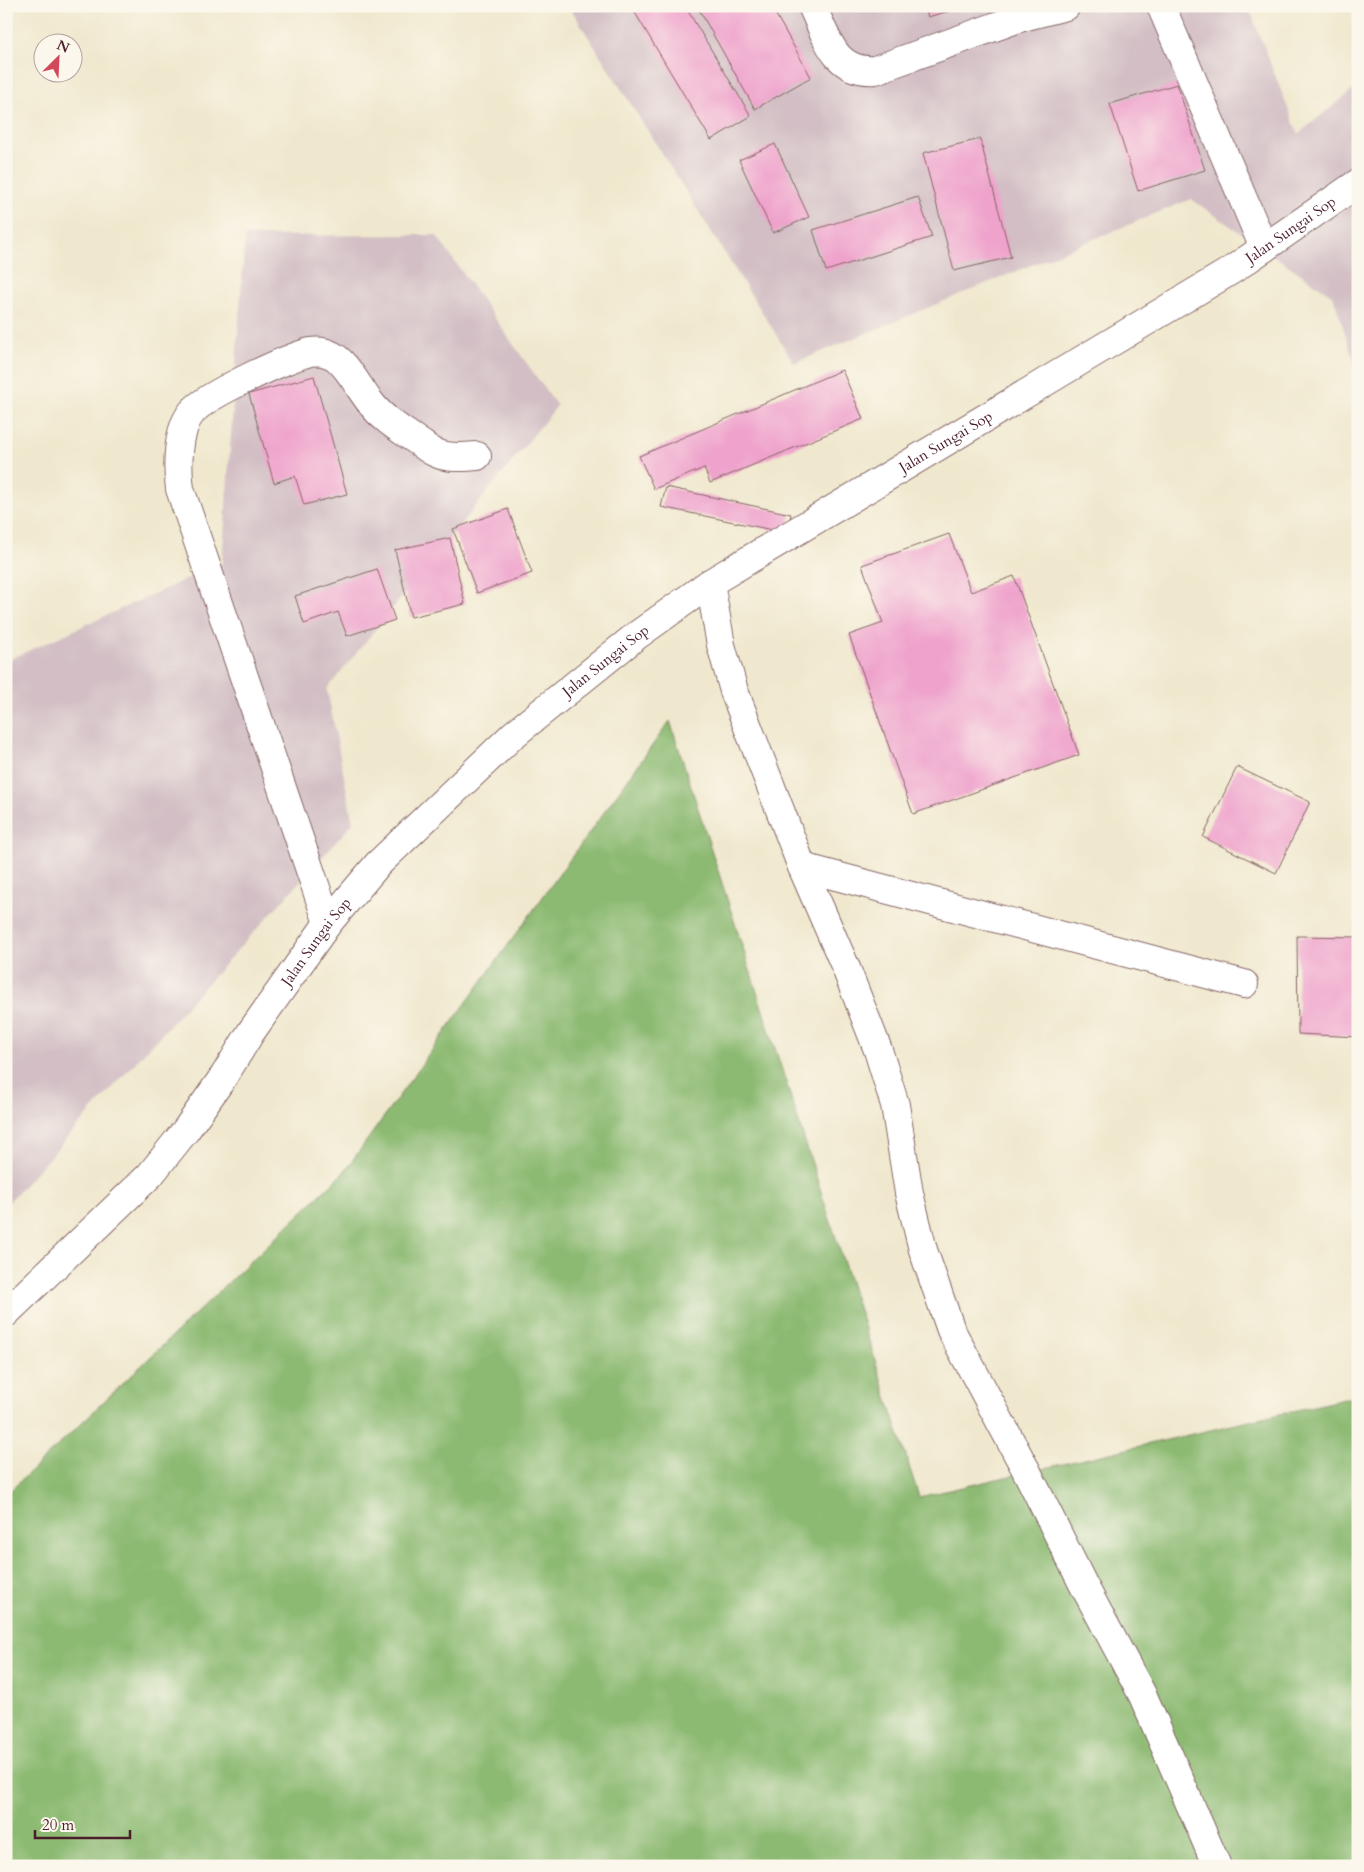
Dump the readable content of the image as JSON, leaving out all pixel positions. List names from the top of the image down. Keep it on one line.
{"streets":{"street":["Jalan Sungai Sop"]},"scale_bar":"20 m","north":"top right"}
